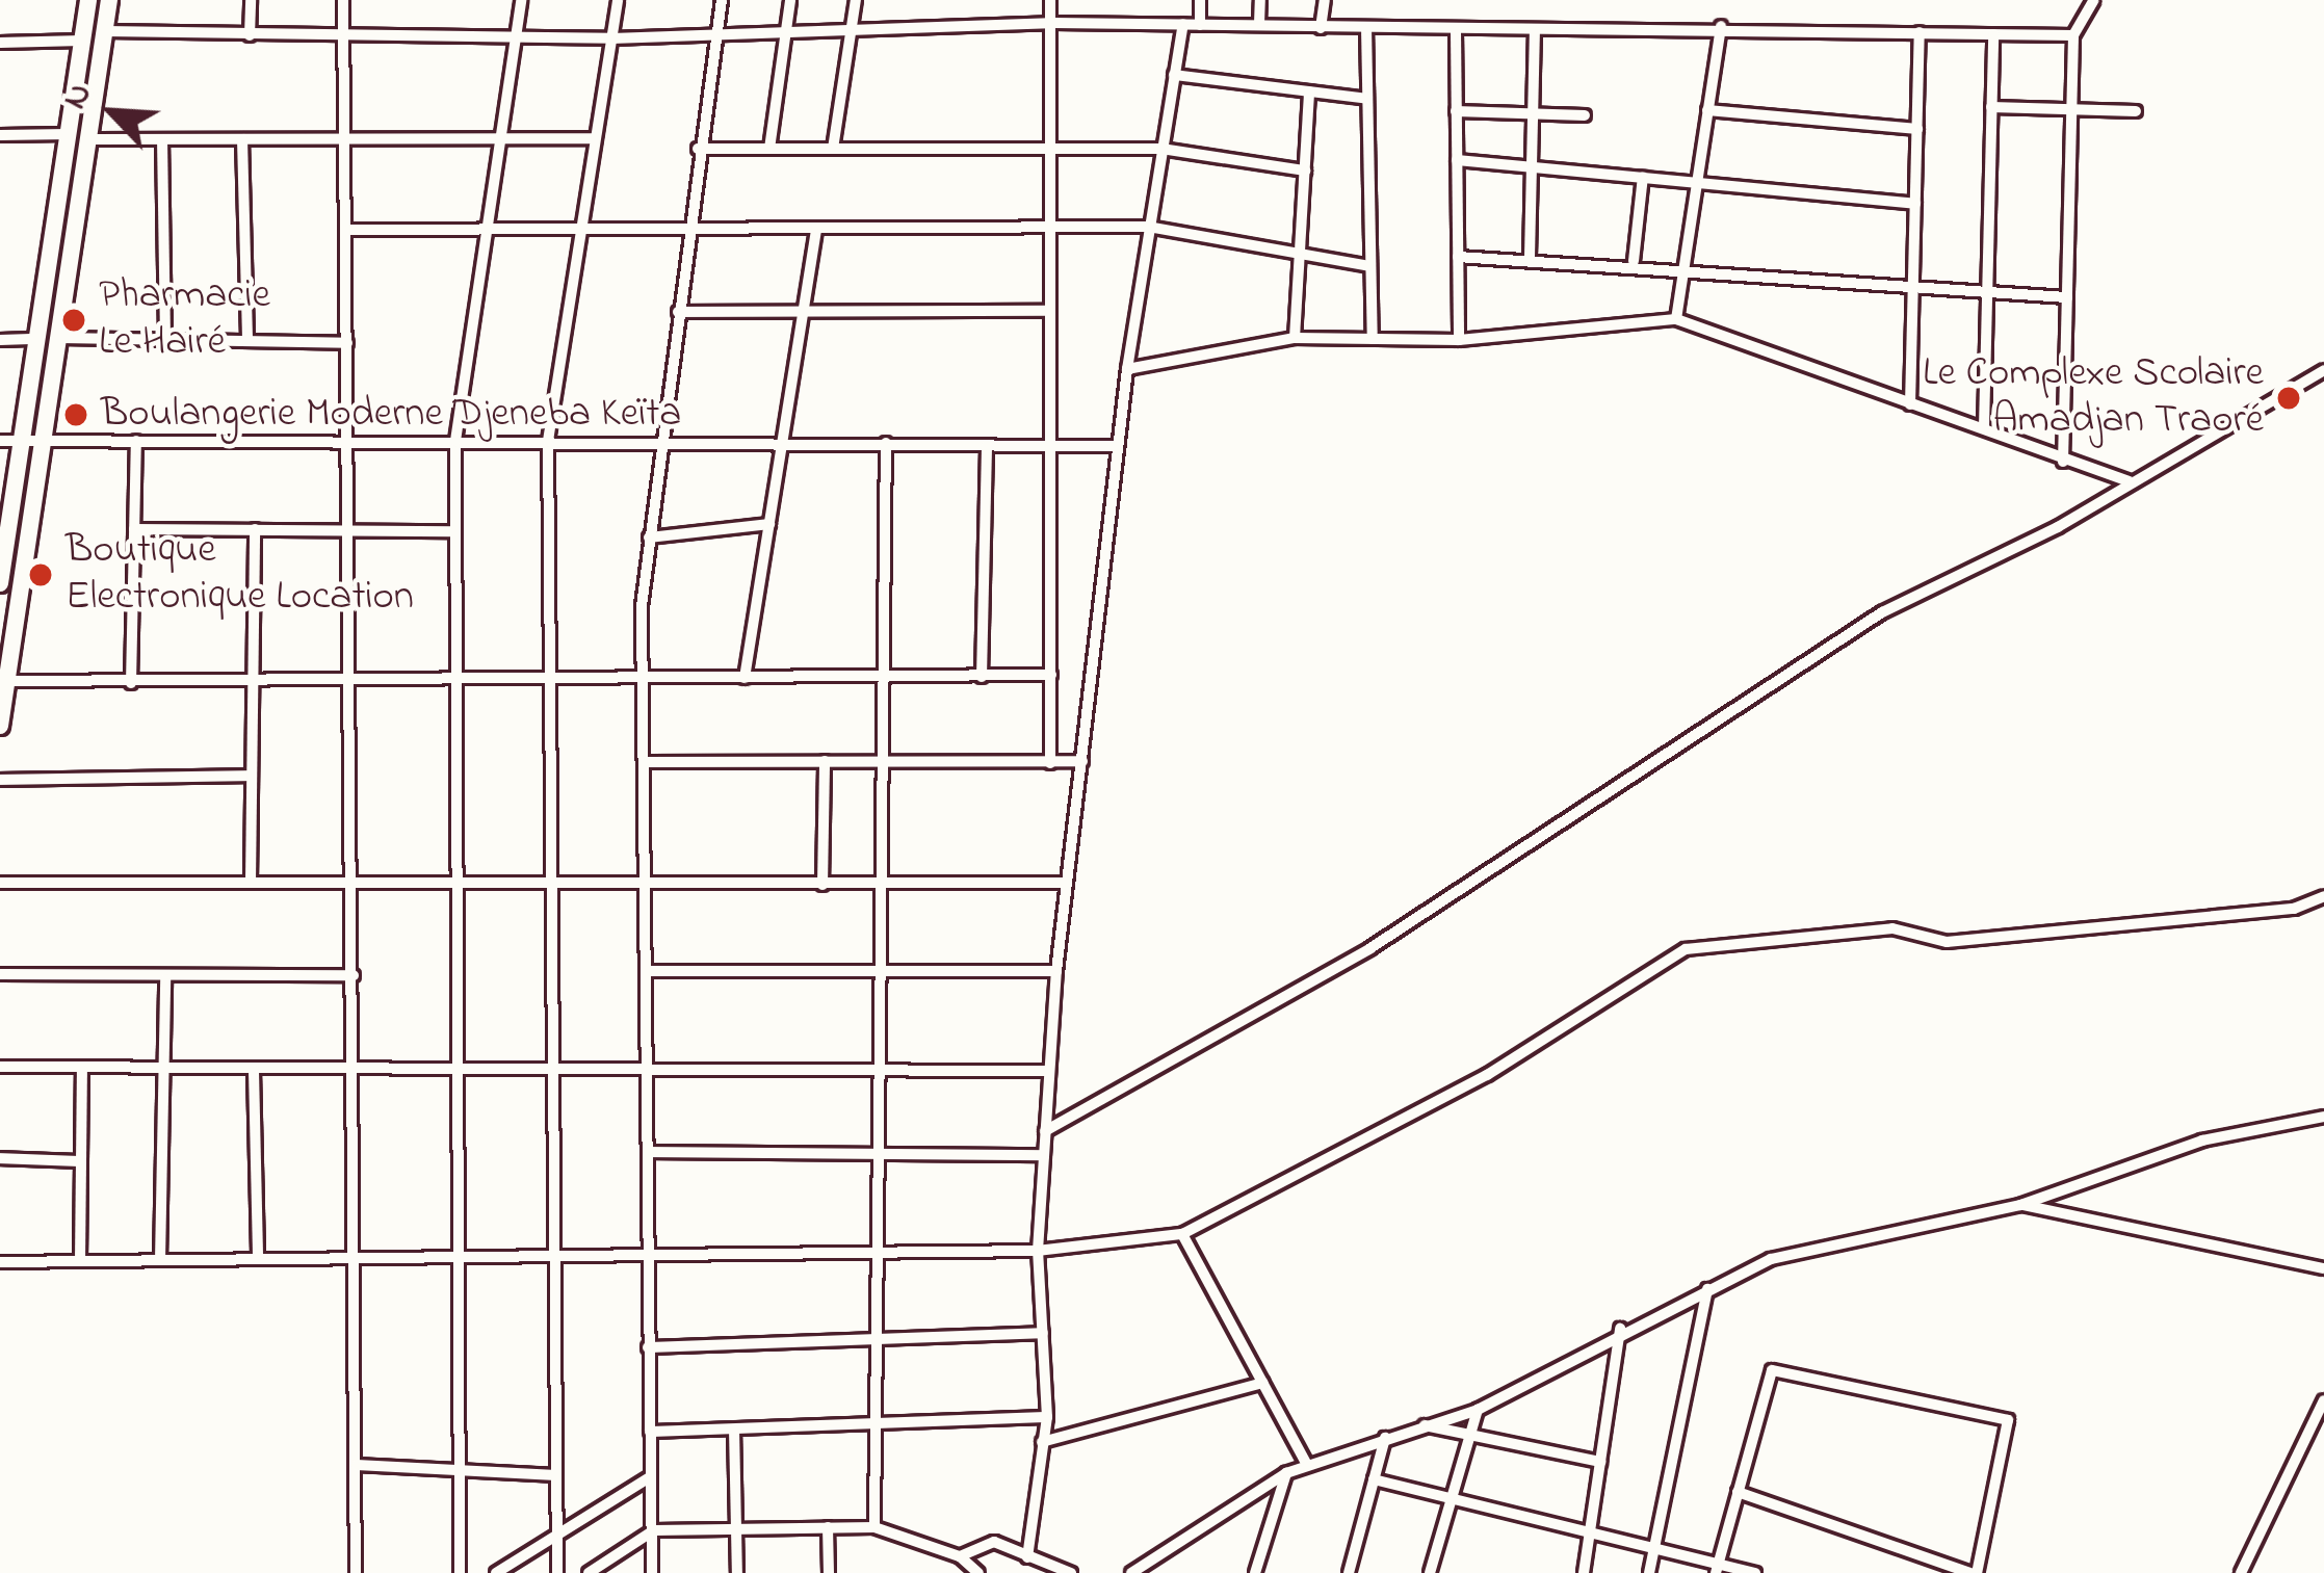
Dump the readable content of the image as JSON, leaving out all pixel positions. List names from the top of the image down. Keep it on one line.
{"places":["Pharmacie Le Hairé","Le Complexe Scolaire Amadjan Traoré","Boulangerie Moderne Djeneba Keïta","Boutique Electronique Location"],"north":"top left"}
